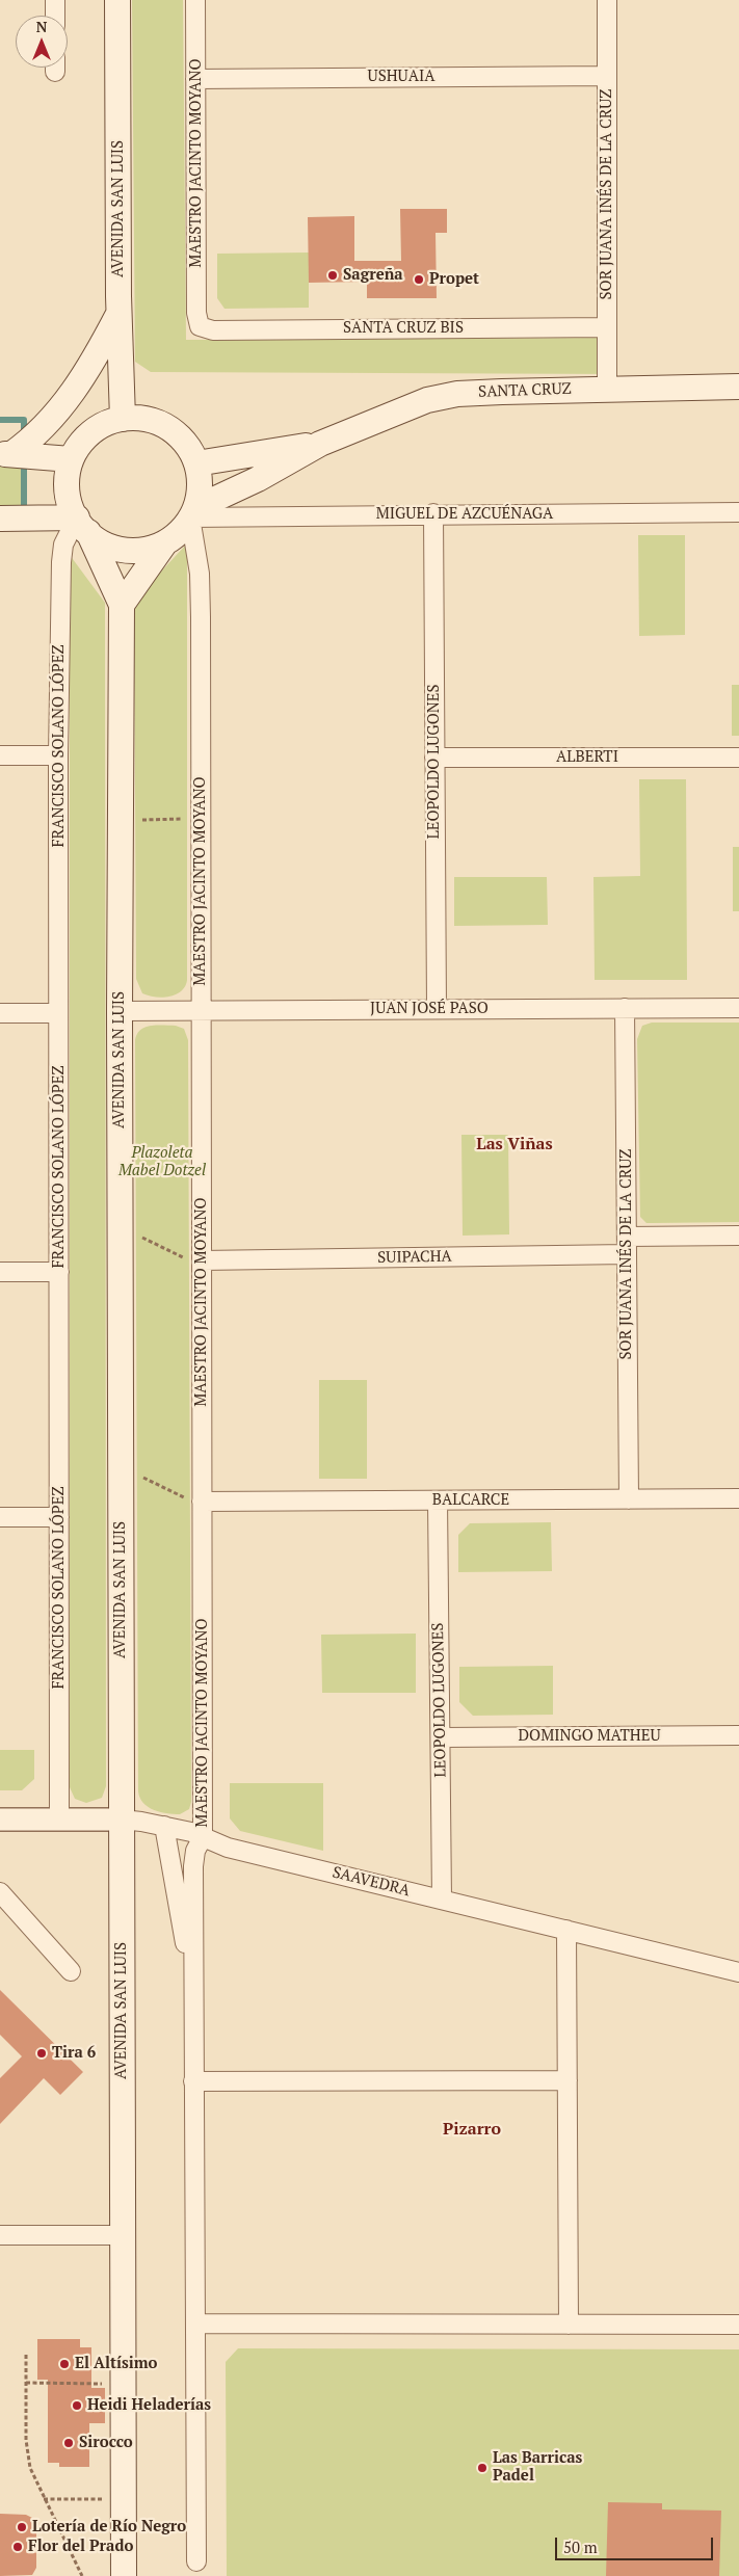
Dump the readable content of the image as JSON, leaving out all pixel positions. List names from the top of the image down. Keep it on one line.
{"streets":{"main road":["AVENIDA SAN LUIS","SANTA CRUZ"],"street":["USHUAIA","MAESTRO JACINTO MOYANO","SOR JUANA INÉS DE LA CRUZ","SANTA CRUZ BIS","MIGUEL DE AZCUÉNAGA","FRANCISCO SOLANO LÓPEZ","ALBERTI","LEOPOLDO LUGONES","JUAN JOSÉ PASO","SUIPACHA","BALCARCE","DOMINGO MATHEU","SAAVEDRA"]},"crossings":[["USHUAIA","MAESTRO JACINTO MOYANO"],["USHUAIA","SOR JUANA INÉS DE LA CRUZ"],["MAESTRO JACINTO MOYANO","AVENIDA SAN LUIS"],["MAESTRO JACINTO MOYANO","SANTA CRUZ BIS"],["MAESTRO JACINTO MOYANO","SANTA CRUZ"],["MAESTRO JACINTO MOYANO","MIGUEL DE AZCUÉNAGA"],["MAESTRO JACINTO MOYANO","FRANCISCO SOLANO LÓPEZ"],["MAESTRO JACINTO MOYANO","JUAN JOSÉ PASO"],["MAESTRO JACINTO MOYANO","SUIPACHA"],["MAESTRO JACINTO MOYANO","BALCARCE"],["MAESTRO JACINTO MOYANO","SAAVEDRA"],["SOR JUANA INÉS DE LA CRUZ","SANTA CRUZ BIS"],["SOR JUANA INÉS DE LA CRUZ","SANTA CRUZ"],["SOR JUANA INÉS DE LA CRUZ","JUAN JOSÉ PASO"],["SOR JUANA INÉS DE LA CRUZ","SUIPACHA"],["SOR JUANA INÉS DE LA CRUZ","BALCARCE"],["AVENIDA SAN LUIS","SANTA CRUZ"],["AVENIDA SAN LUIS","MIGUEL DE AZCUÉNAGA"],["AVENIDA SAN LUIS","FRANCISCO SOLANO LÓPEZ"],["AVENIDA SAN LUIS","JUAN JOSÉ PASO"],["AVENIDA SAN LUIS","SAAVEDRA"],["SANTA CRUZ","MIGUEL DE AZCUÉNAGA"],["SANTA CRUZ","FRANCISCO SOLANO LÓPEZ"],["MIGUEL DE AZCUÉNAGA","FRANCISCO SOLANO LÓPEZ"],["MIGUEL DE AZCUÉNAGA","LEOPOLDO LUGONES"],["FRANCISCO SOLANO LÓPEZ","SAAVEDRA"],["ALBERTI","LEOPOLDO LUGONES"],["LEOPOLDO LUGONES","JUAN JOSÉ PASO"],["LEOPOLDO LUGONES","BALCARCE"],["LEOPOLDO LUGONES","DOMINGO MATHEU"],["LEOPOLDO LUGONES","SAAVEDRA"]],"districts":["Las Viñas","Pizarro"],"parks":["Plazoleta Mabel Dotzel"],"places":["Sagreña","Propet","Tira 6","El Altísimo","Heidi Heladerías","Sirocco","Las Barricas Padel","Lotería de Río Negro","Flor del Prado"],"scale_bar":"50 m","north":"top"}
